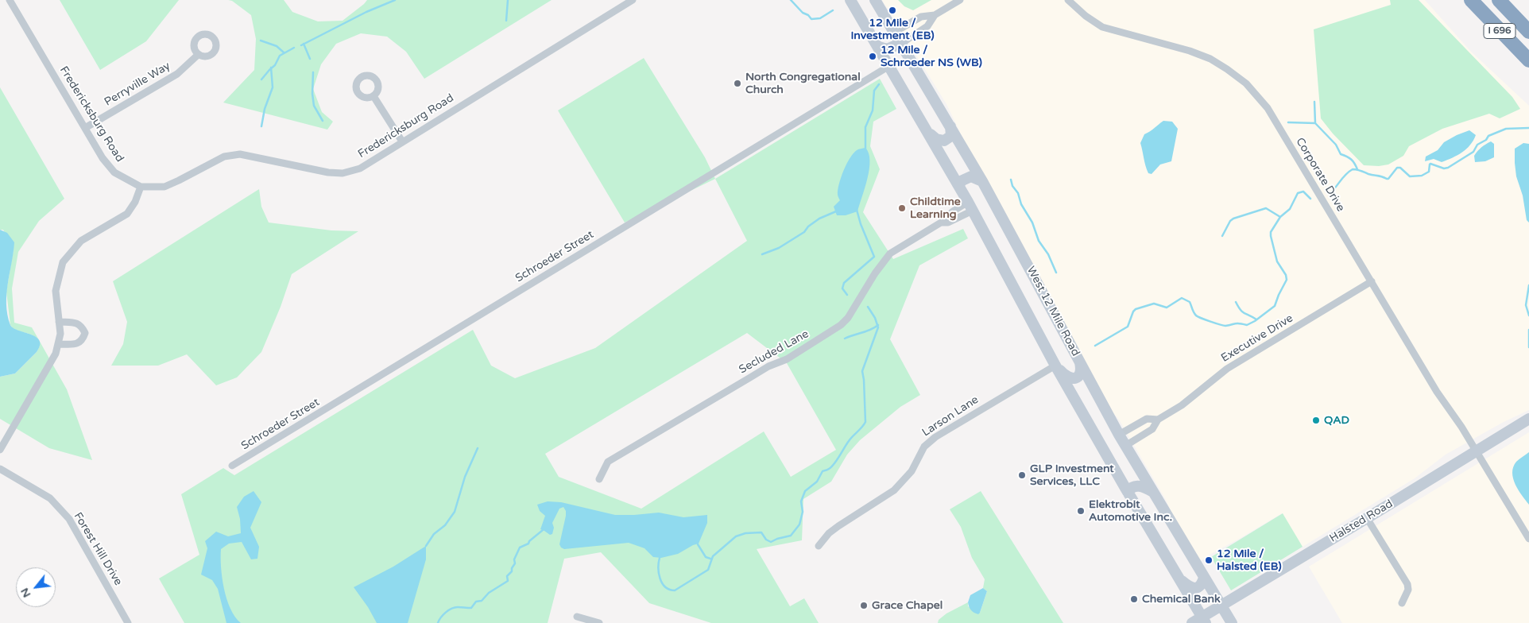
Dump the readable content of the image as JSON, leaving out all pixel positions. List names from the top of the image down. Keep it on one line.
{"streets":{"highway":["I 696"],"main road":["West 12 Mile Road","Halsted Road"],"street":["Perryville Way","Fredericksburg Road","Corporate Drive","Schroeder Street","Executive Drive","Secluded Lane","Larson Lane","Forest Hill Drive"]},"crossings":[["Perryville Way","Fredericksburg Road"],["Corporate Drive","Executive Drive"],["Corporate Drive","Halsted Road"],["Schroeder Street","West 12 Mile Road"],["West 12 Mile Road","Executive Drive"],["West 12 Mile Road","Secluded Lane"],["West 12 Mile Road","Larson Lane"],["West 12 Mile Road","Halsted Road"]],"places":["12 Mile / Investment (EB)","12 Mile / Schroeder NS (WB)","North Congregational Church","Childtime Learning","QAD","GLP Investment Services, LLC","Elektrobit Automotive Inc.","12 Mile / Halsted (EB)","Chemical Bank","Grace Chapel"],"north":"bottom left"}
